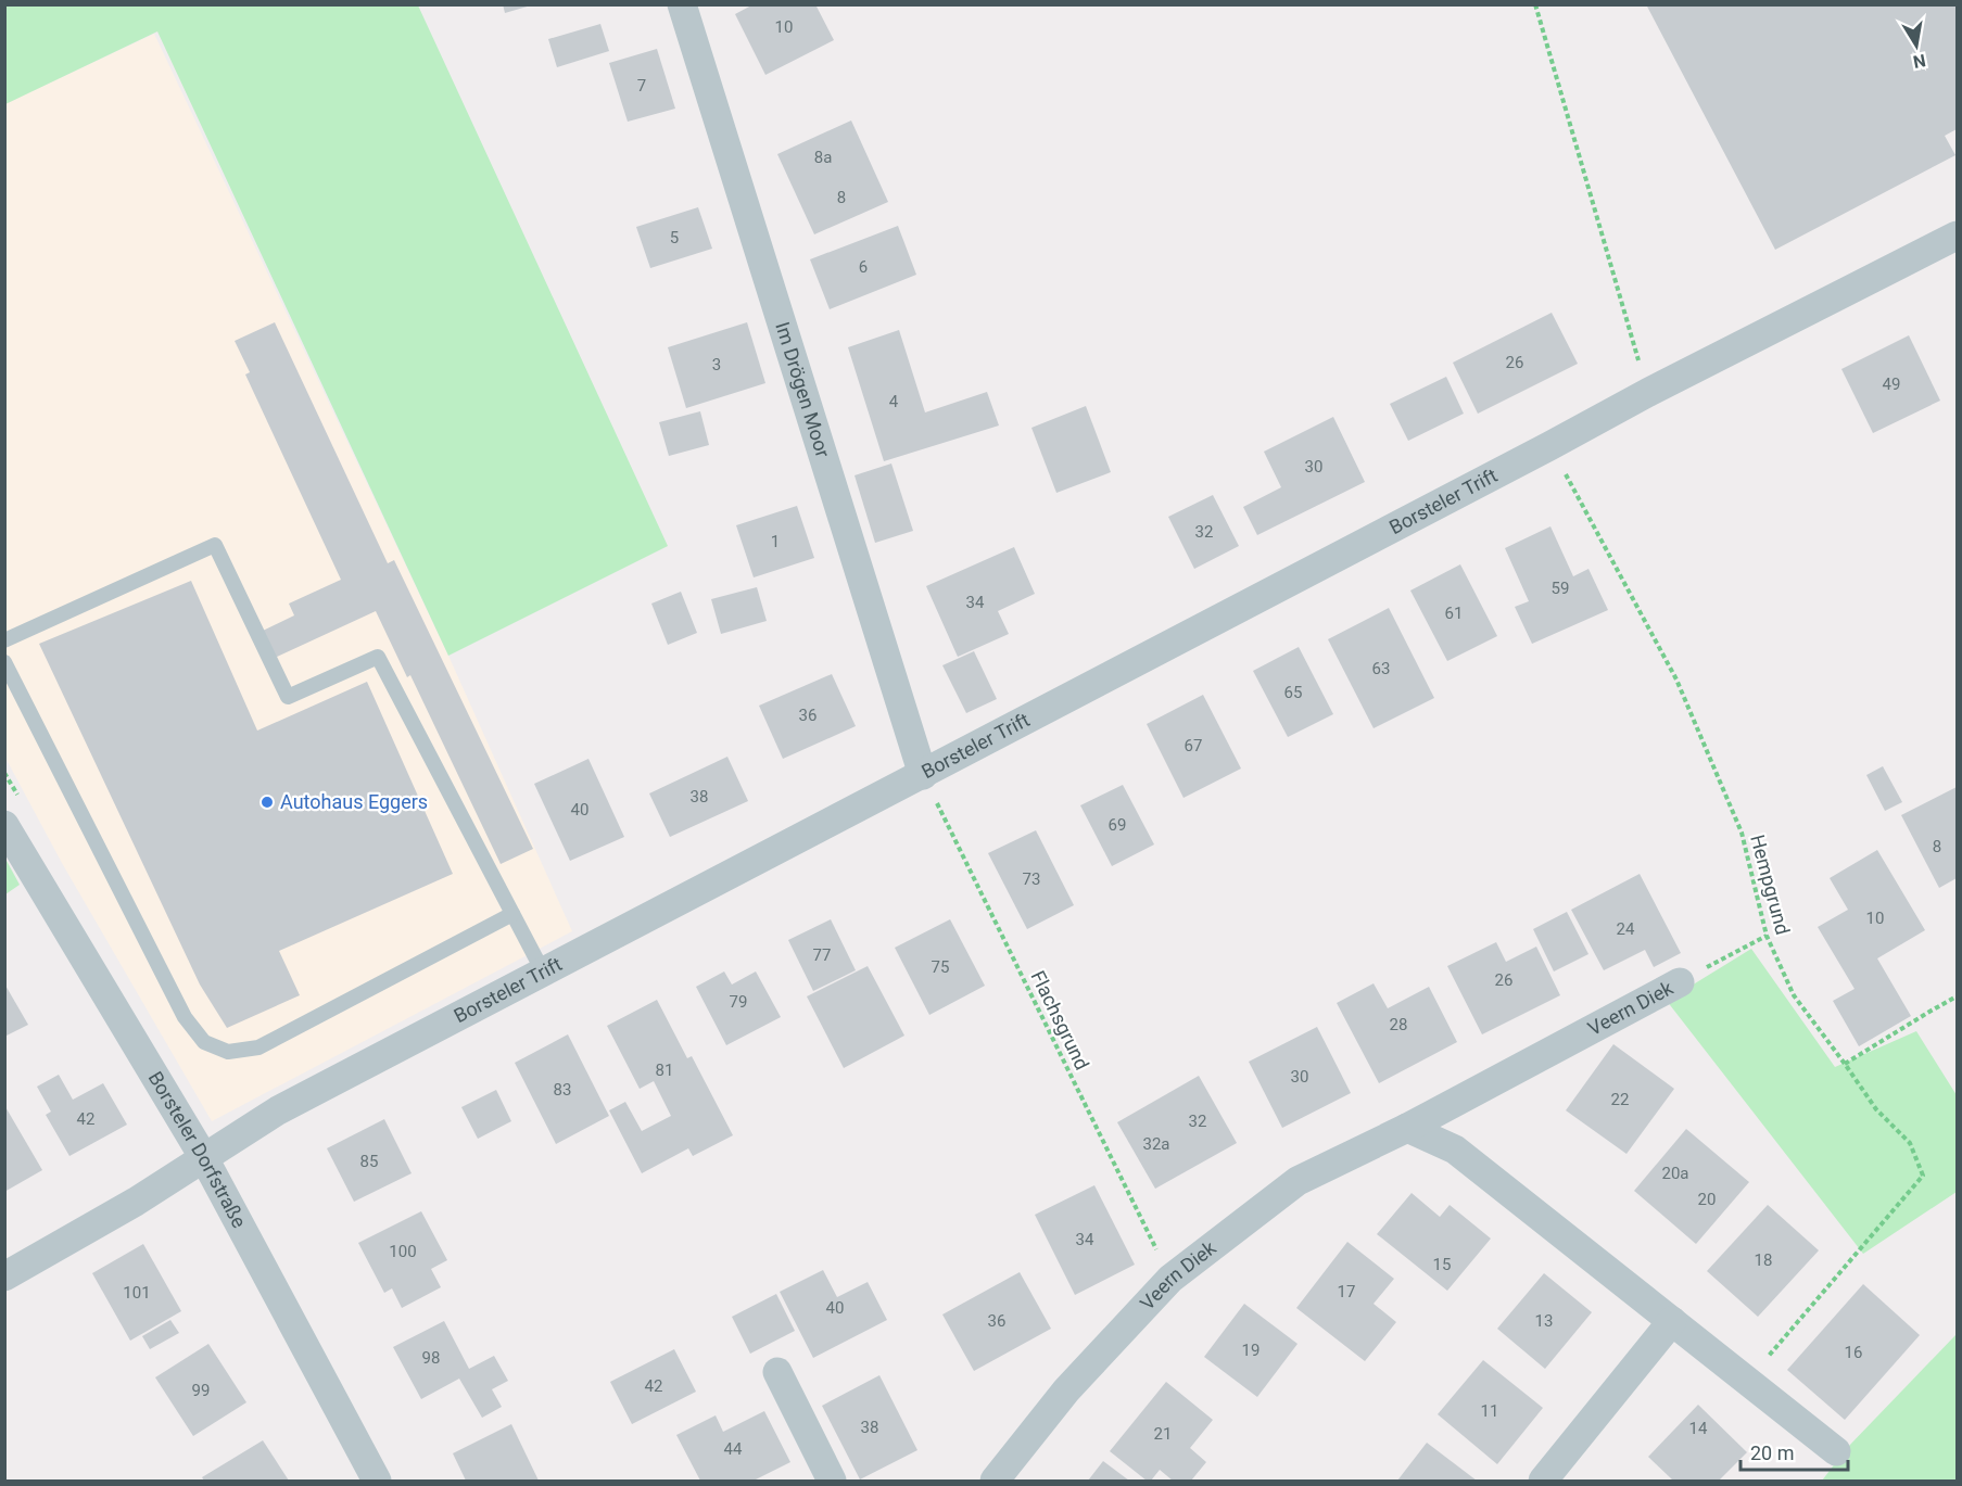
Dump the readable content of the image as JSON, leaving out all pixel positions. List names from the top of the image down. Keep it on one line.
{"streets":{"street":["Im Drögen Moor","Borsteler Trift","Veern Diek","Borsteler Dorfstraße"],"path":["Hempgrund","Flachsgrund"]},"crossings":[["Im Drögen Moor","Borsteler Trift"],["Im Drögen Moor","Flachsgrund"],["Borsteler Trift","Hempgrund"],["Borsteler Trift","Flachsgrund"],["Borsteler Trift","Borsteler Dorfstraße"],["Veern Diek","Flachsgrund"]],"places":["Autohaus Eggers"],"house_numbers":["10","7","8a","8","5","6","26","3","49","4","30","32","1","59","34","61","63","65","36","67","38","40","69","8","73","10","24","77","75","26","79","28","81","30","83","22","42","32","32a","85","20a","20","34","100","18","15","17","101","40","36","13","19","16","98","42","99","11","38","14","21","44"],"scale_bar":"20 m","north":"bottom"}
